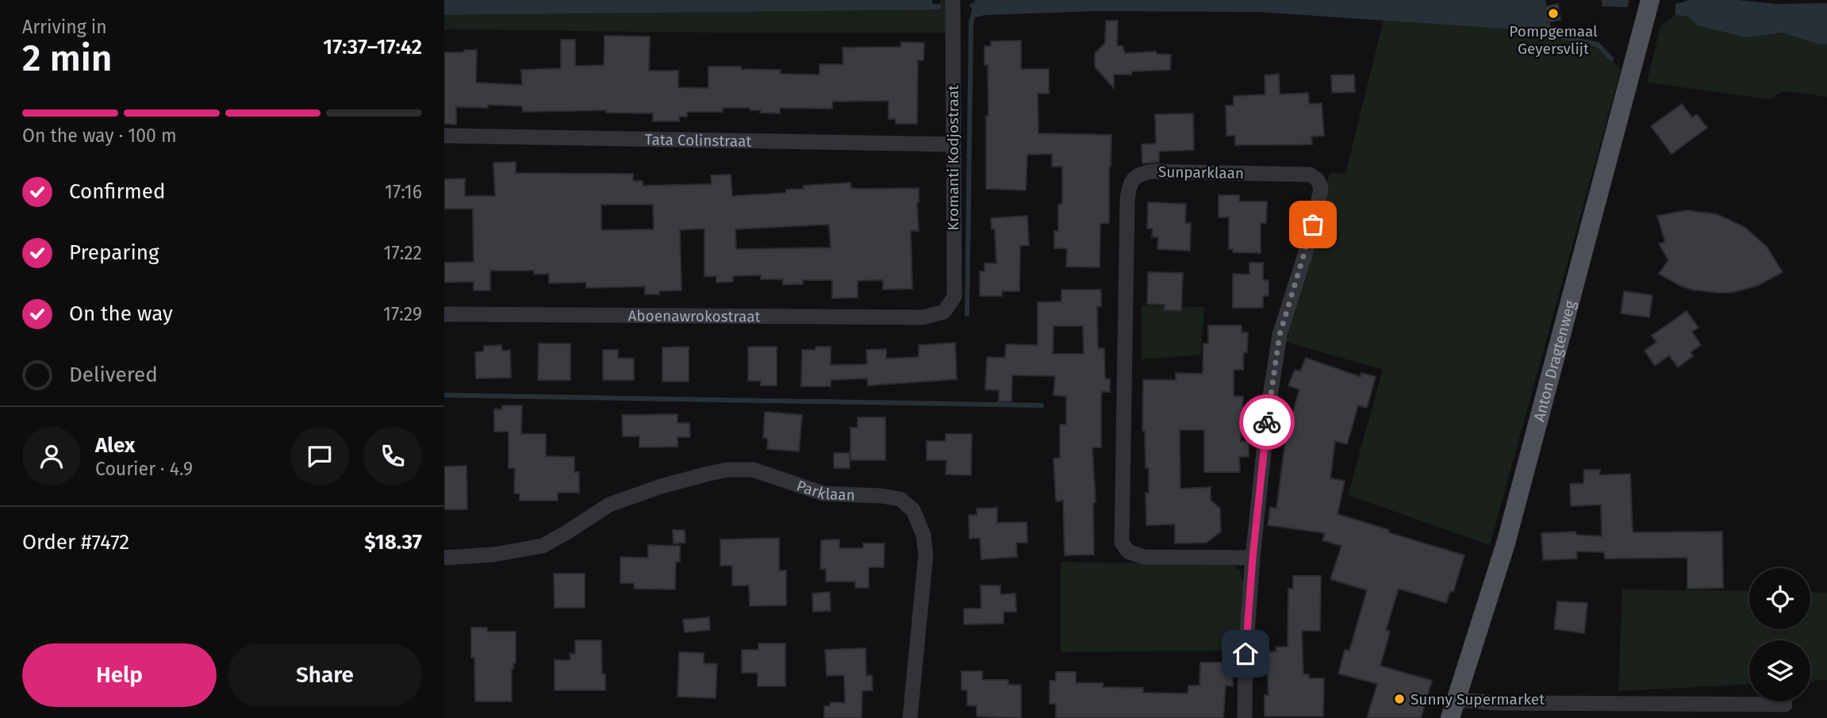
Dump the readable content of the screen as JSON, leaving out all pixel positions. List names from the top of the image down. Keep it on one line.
{"streets":{"main road":["Anton Dragtenweg"],"street":["Tata Colinstraat","Kromanti Kodjostraat","Sunparklaan","Aboenawrokostraat","Parklaan"]},"crossings":[["Tata Colinstraat","Kromanti Kodjostraat"],["Kromanti Kodjostraat","Aboenawrokostraat"]],"places":["Pompgemaal Geyersvlijt","Sunny Supermarket"],"page":{"heading":["2 min","Arriving in","17:37–17:42"],"panel":["Alex","Courier · 4.9","Order #7472","$18.37"],"bar":"On the way · 100 m","list":[["Confirmed","17:16"],["Preparing","17:22"],["On the way","17:29"],"Delivered"],"buttons":["Help","Share"]}}
